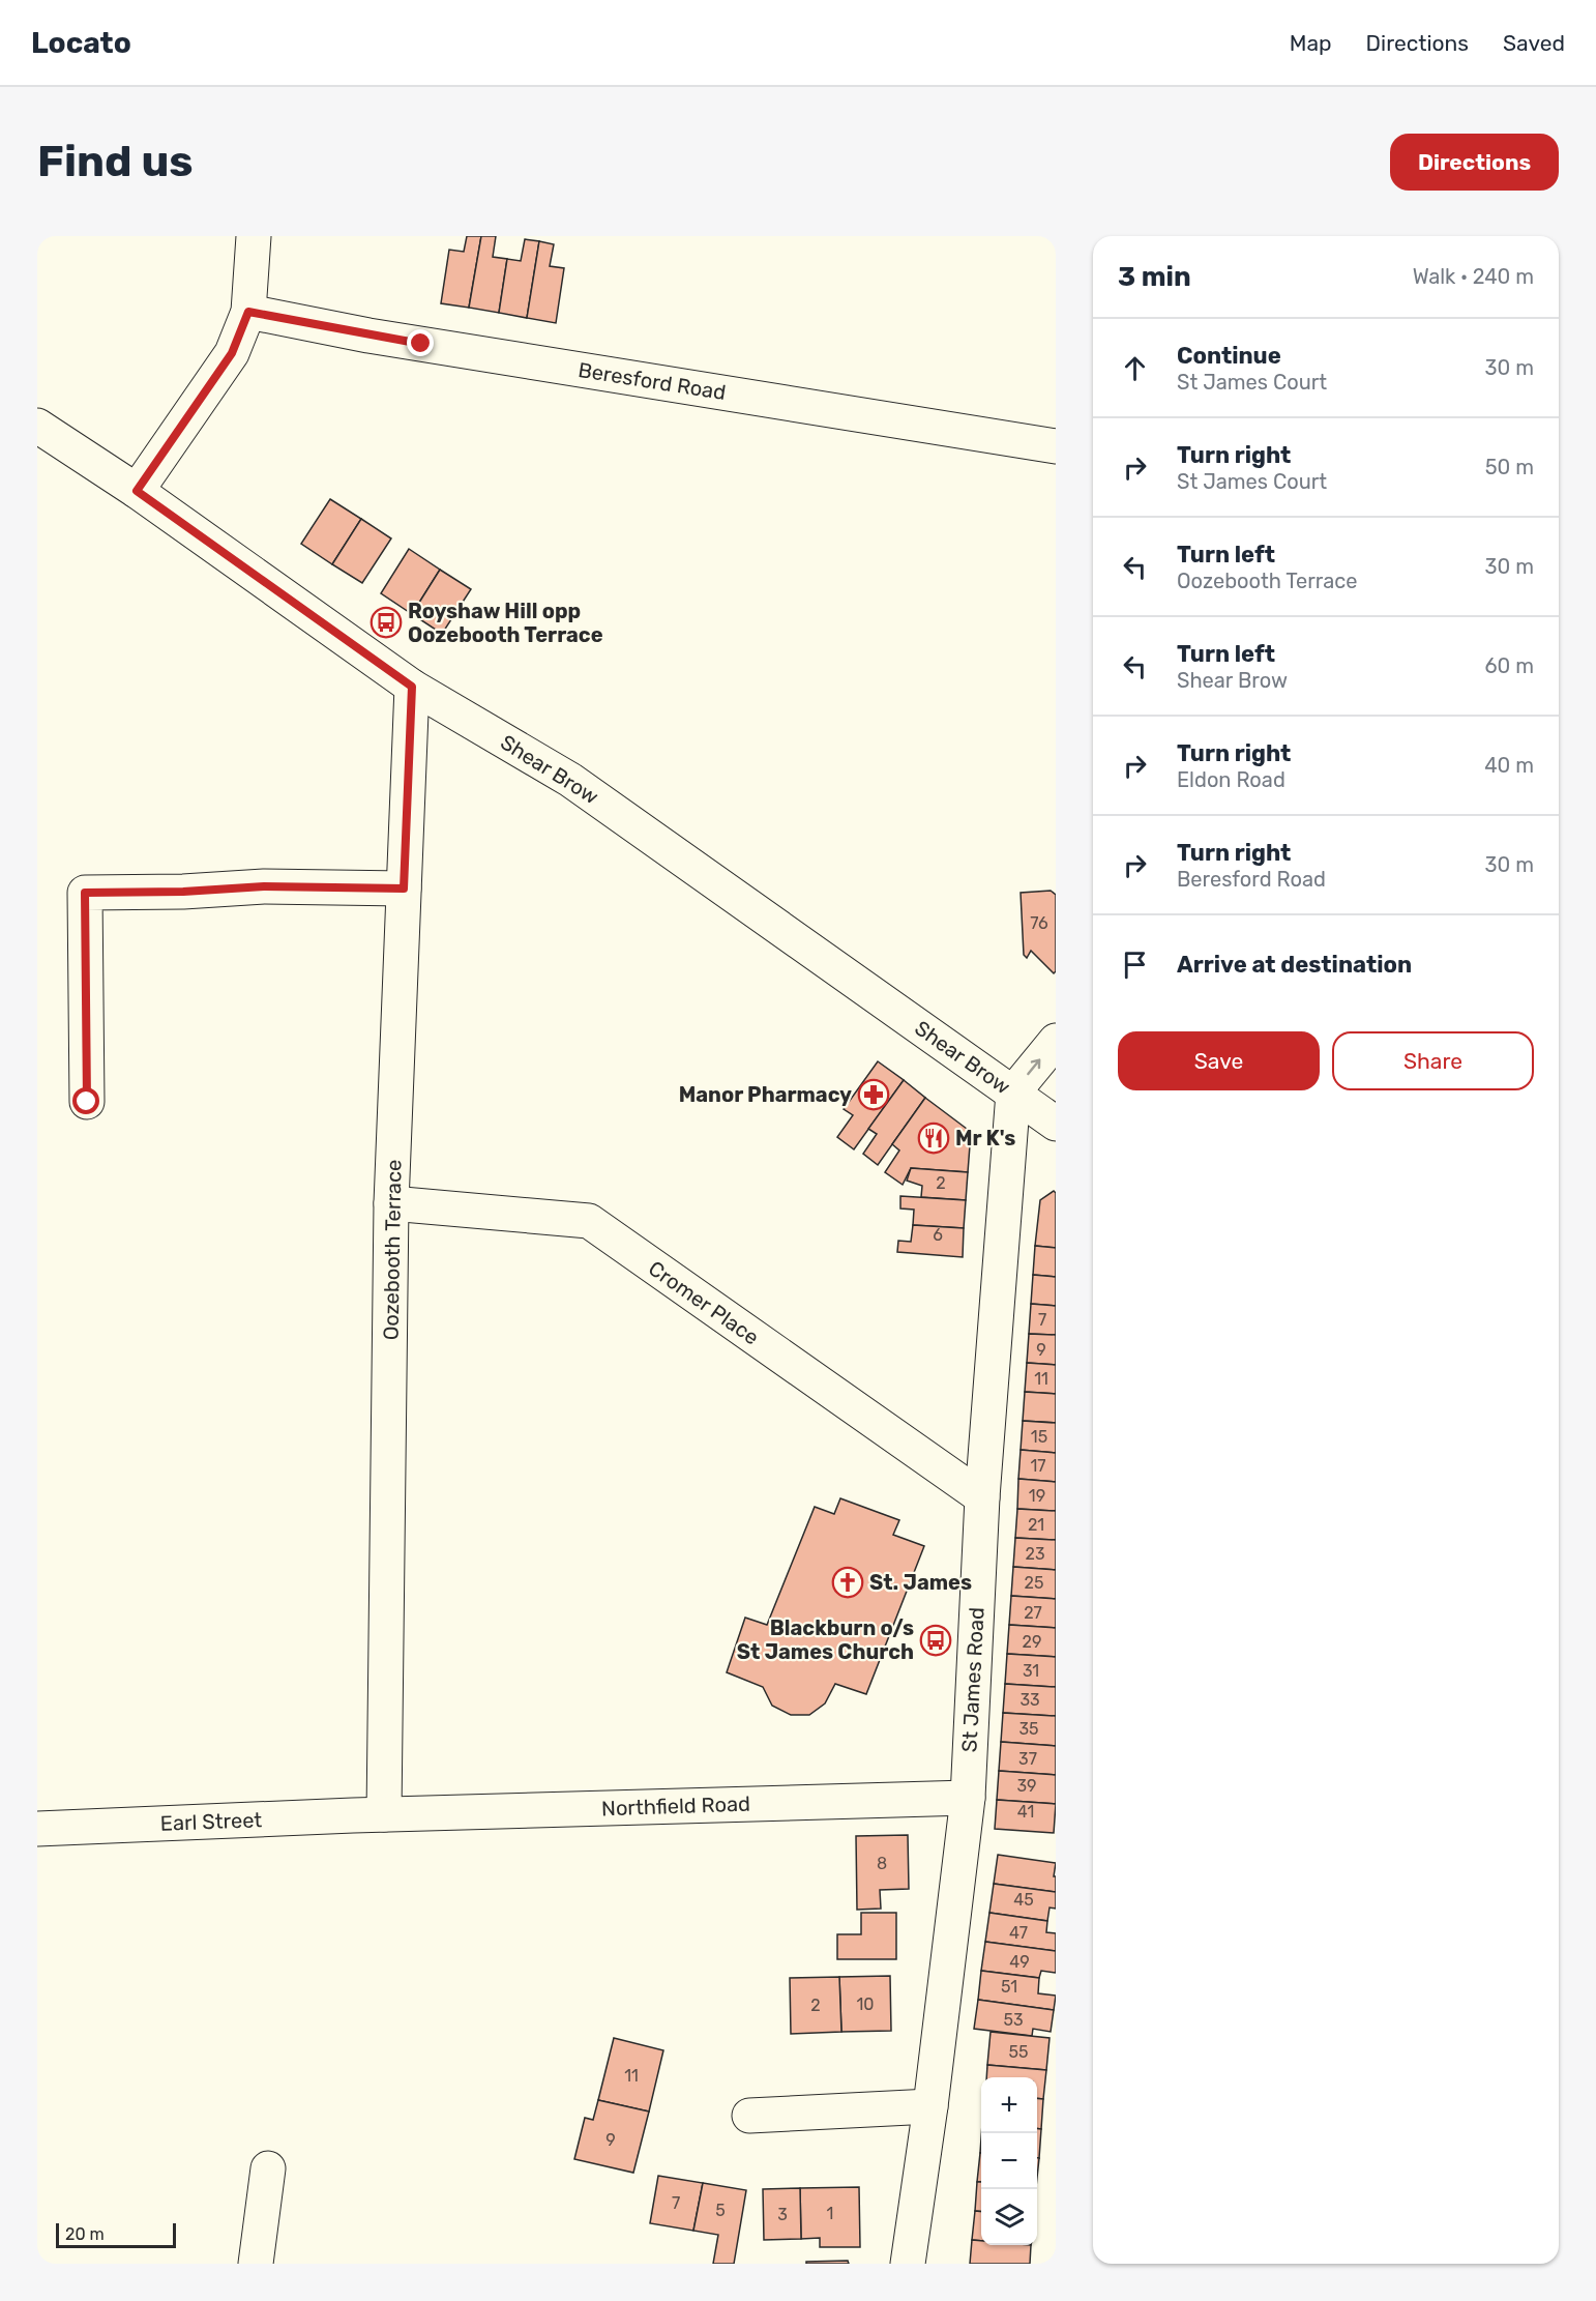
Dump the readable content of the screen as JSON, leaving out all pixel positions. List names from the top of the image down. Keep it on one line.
{"streets":{"street":["Beresford Road","Shear Brow","Oozebooth Terrace","Cromer Place","St James Road","Northfield Road","Earl Street"]},"crossings":[["Shear Brow","Oozebooth Terrace"],["Shear Brow","St James Road"],["Oozebooth Terrace","Cromer Place"],["Oozebooth Terrace","Northfield Road"],["Oozebooth Terrace","Earl Street"],["Cromer Place","St James Road"],["St James Road","Northfield Road"],["Northfield Road","Earl Street"]],"places":{"bus stop":["Royshaw Hill opp Oozebooth Terrace","Blackburn o/s St James Church"],"pharmacy":["Manor Pharmacy"],"restaurant":["Mr K's"],"church":["St. James"]},"house_numbers":["76","2","6","7","9","11","15","17","19","21","23","25","27","29","31","33","35","37","39","41","8","45","47","49","51","10","2","53","55","11","9","7","5","1","3"],"scale_bar":"20 m","page":{"header":"Locato","nav":["Map","Directions","Saved"],"buttons":["Directions",["Save","Share"]],"title":"Find us","heading":["3 min","Walk · 240 m"],"list":[["Continue","St James Court","30 m"],["Turn right","St James Court","50 m"],["Turn left","Oozebooth Terrace","30 m"],["Turn left","Shear Brow","60 m"],["Turn right","Eldon Road","40 m"],["Turn right","Beresford Road","30 m"],"Arrive at destination"],"map_buttons":["+","−"],"scale":"20 m"}}
